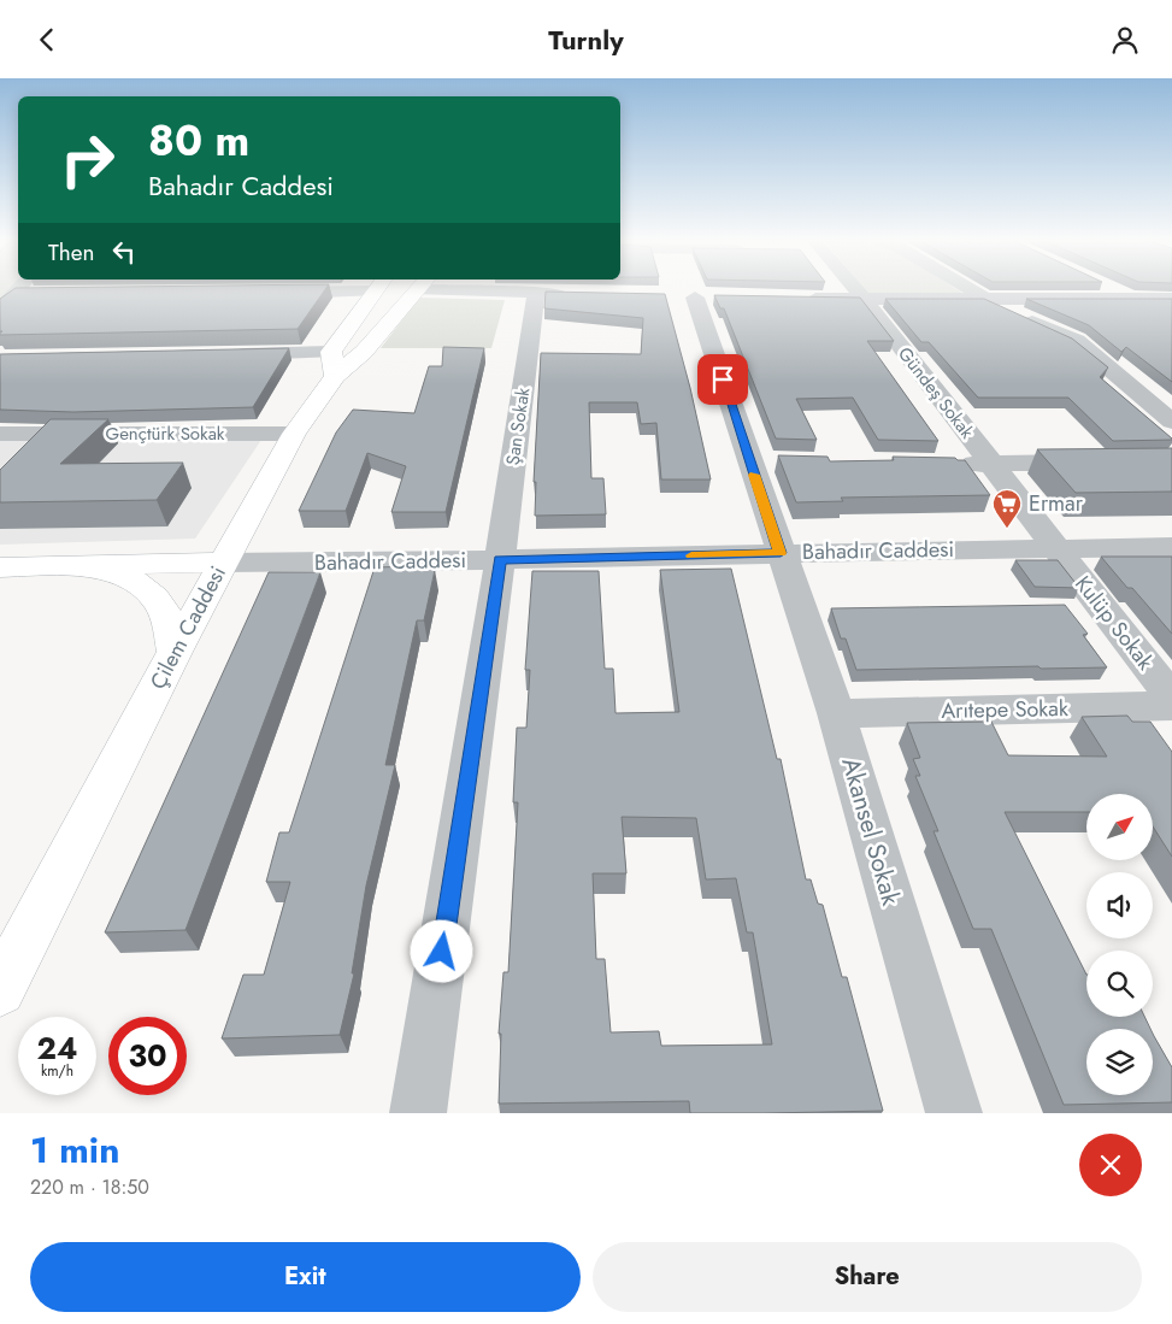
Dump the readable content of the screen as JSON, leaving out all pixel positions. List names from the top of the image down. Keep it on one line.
{"streets":{"main road":["Çilem Caddesi"],"street":["Gündeş Sokak","Şan Sokak","Gençtürk Sokak","Bahadır Caddesi","Kulüp Sokak","Arıtepe Sokak","Akansel Sokak"]},"crossings":[["Gündeş Sokak","Bahadır Caddesi"],["Gündeş Sokak","Kulüp Sokak"],["Şan Sokak","Bahadır Caddesi"],["Gençtürk Sokak","Çilem Caddesi"],["Bahadır Caddesi","Kulüp Sokak"],["Bahadır Caddesi","Çilem Caddesi"],["Bahadır Caddesi","Akansel Sokak"],["Arıtepe Sokak","Akansel Sokak"]],"places":{"supermarket":["Ermar"]},"north":"top right","page":{"header":"Turnly","turn":["80 m","Bahadır Caddesi"],"then":"Then","speed":"24 km/h","limit":"30","heading":["1 min","220 m · 18:50"],"buttons":["Exit","Share"]}}
